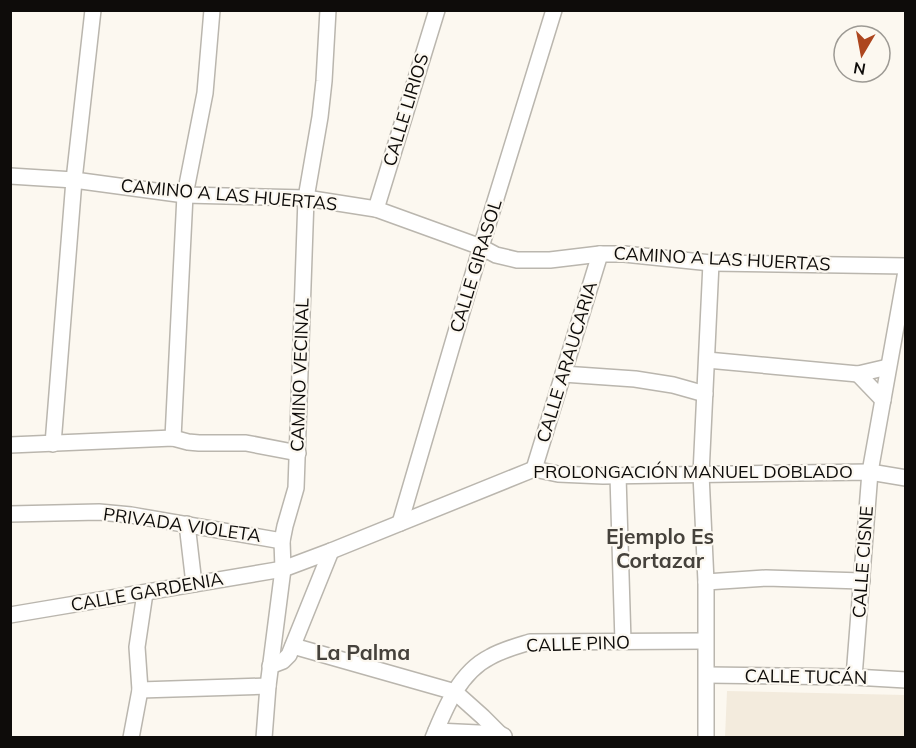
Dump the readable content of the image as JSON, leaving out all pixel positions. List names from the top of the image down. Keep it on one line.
{"streets":{"street":["CALLE LIRIOS","CAMINO A LAS HUERTAS","CALLE GIRASOL","CALLE ARAUCARIA","CAMINO VECINAL","PROLONGACIÓN MANUEL DOBLADO","PRIVADA VIOLETA","CALLE CISNE","CALLE GARDENIA","CALLE PINO","CALLE TUCÁN"]},"crossings":[["CALLE LIRIOS","CAMINO A LAS HUERTAS"],["CAMINO A LAS HUERTAS","CALLE GIRASOL"],["CAMINO A LAS HUERTAS","CALLE ARAUCARIA"],["CAMINO A LAS HUERTAS","CAMINO VECINAL"],["CALLE GIRASOL","PROLONGACIÓN MANUEL DOBLADO"],["CALLE ARAUCARIA","PROLONGACIÓN MANUEL DOBLADO"],["CAMINO VECINAL","PROLONGACIÓN MANUEL DOBLADO"],["CAMINO VECINAL","PRIVADA VIOLETA"],["CAMINO VECINAL","CALLE GARDENIA"],["PROLONGACIÓN MANUEL DOBLADO","CALLE CISNE"],["PROLONGACIÓN MANUEL DOBLADO","CALLE GARDENIA"],["CALLE CISNE","CALLE TUCÁN"]],"districts":["Ejemplo Es Cortazar","La Palma"],"north":"bottom"}
